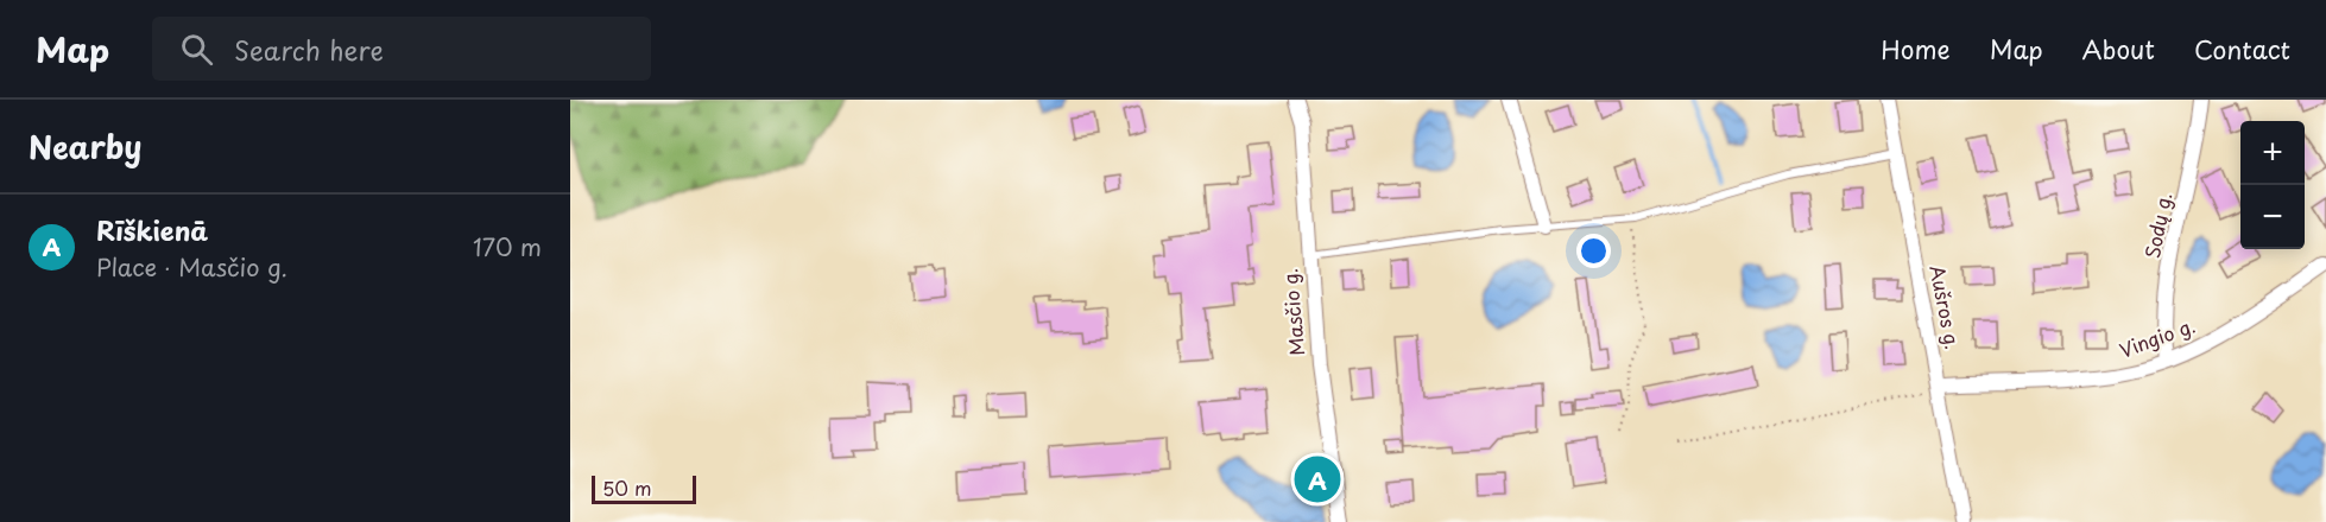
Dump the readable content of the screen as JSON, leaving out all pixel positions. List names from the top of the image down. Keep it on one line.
{"streets":{"street":["Sodų g.","Aušros g.","Masčio g.","Vingio g."]},"crossings":[["Sodų g.","Vingio g."],["Aušros g.","Vingio g."]],"scale_bar":"50 m","page":{"header":"Map","search":"Search here","nav":["Home","Map","About","Contact"],"heading":"Nearby","map_buttons":["+","−"],"list":[{"mark":"A","name":"Rīškienā","note":"Place · Masčio g.","value":"170 m"}],"pins":"A","scale":"50 m"}}
